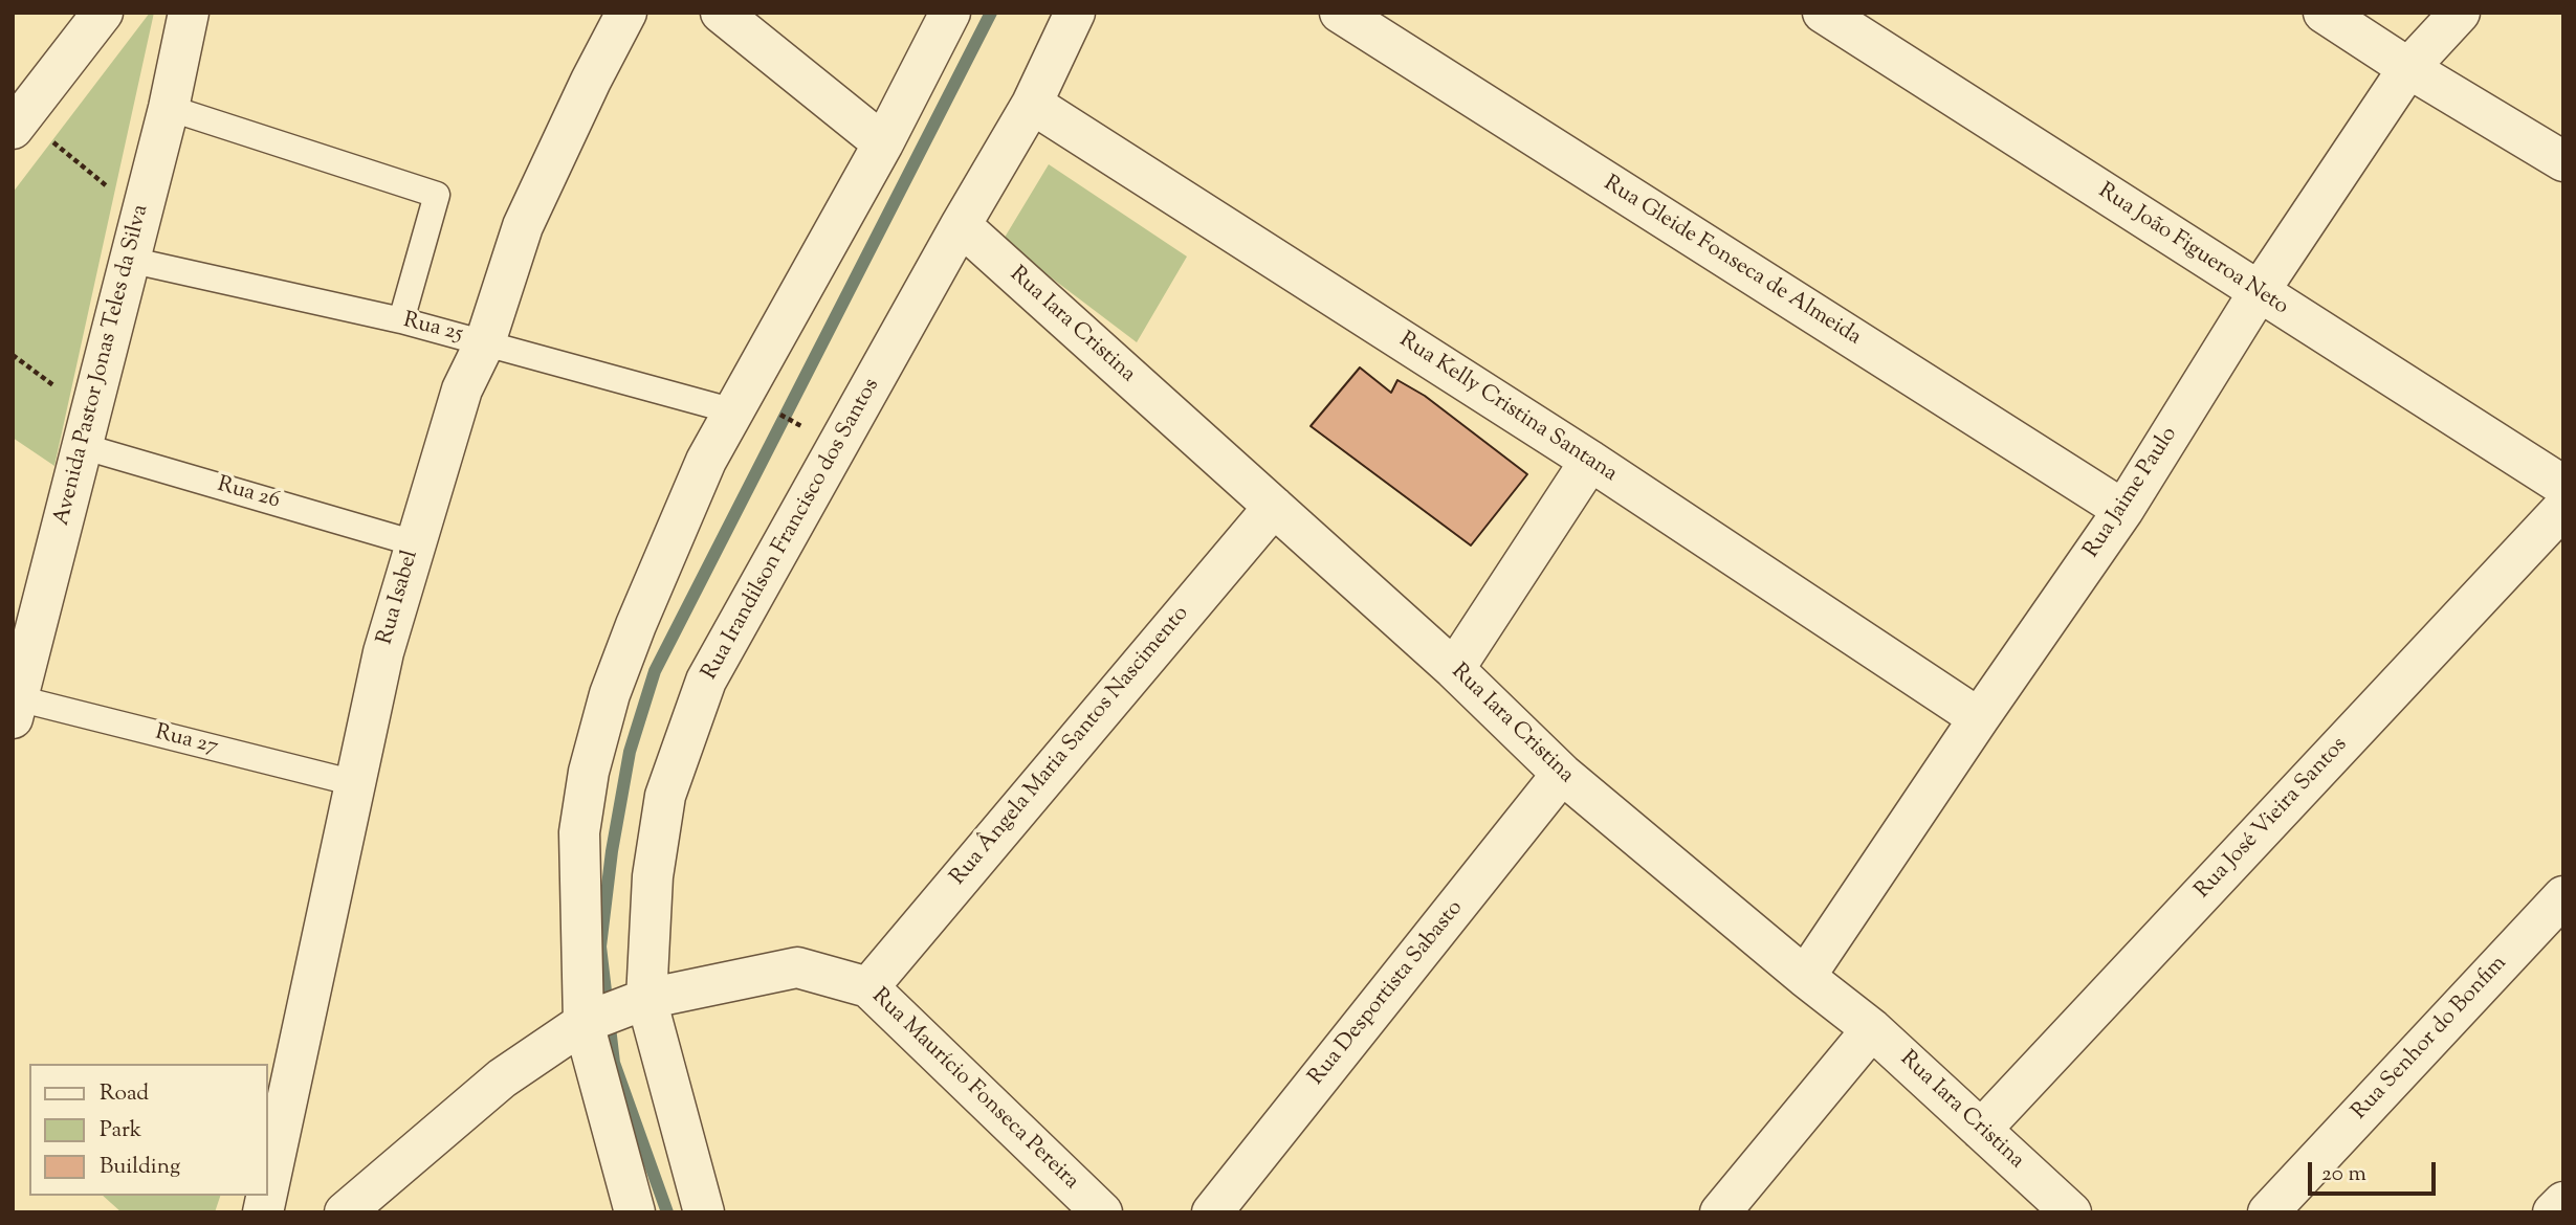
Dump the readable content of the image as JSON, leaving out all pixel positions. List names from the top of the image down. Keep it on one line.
{"streets":{"street":["Rua João Figueroa Neto","Rua Gleide Fonseca de Almeida","Rua Iara Cristina","Avenida Pastor Jonas Teles da Silva","Rua Kelly Cristina Santana","Rua Jaime Paulo","Rua Irandilson Francisco dos Santos","Rua Isabel","Rua Ângela Maria Santos Nascimento","Rua José Vieira Santos","Rua Desportista Sabasto","Rua Senhor do Bonfim","Rua Maurício Fonseca Pereira"],"lane":["Rua 25","Rua 26","Rua 27"]},"crossings":[["Rua João Figueroa Neto","Rua Jaime Paulo"],["Rua Gleide Fonseca de Almeida","Rua Jaime Paulo"],["Rua Iara Cristina","Rua Jaime Paulo"],["Rua Iara Cristina","Rua Irandilson Francisco dos Santos"],["Rua Iara Cristina","Rua Ângela Maria Santos Nascimento"],["Rua Iara Cristina","Rua José Vieira Santos"],["Rua Iara Cristina","Rua Desportista Sabasto"],["Rua 25","Avenida Pastor Jonas Teles da Silva"],["Rua 25","Rua Isabel"],["Avenida Pastor Jonas Teles da Silva","Rua 26"],["Avenida Pastor Jonas Teles da Silva","Rua 27"],["Rua Kelly Cristina Santana","Rua Jaime Paulo"],["Rua Kelly Cristina Santana","Rua Irandilson Francisco dos Santos"],["Rua 26","Rua Isabel"],["Rua Irandilson Francisco dos Santos","Rua Maurício Fonseca Pereira"],["Rua Isabel","Rua 27"],["Rua Ângela Maria Santos Nascimento","Rua Maurício Fonseca Pereira"]],"legend":["Road","Park","Building"],"scale_bar":"20 m"}
